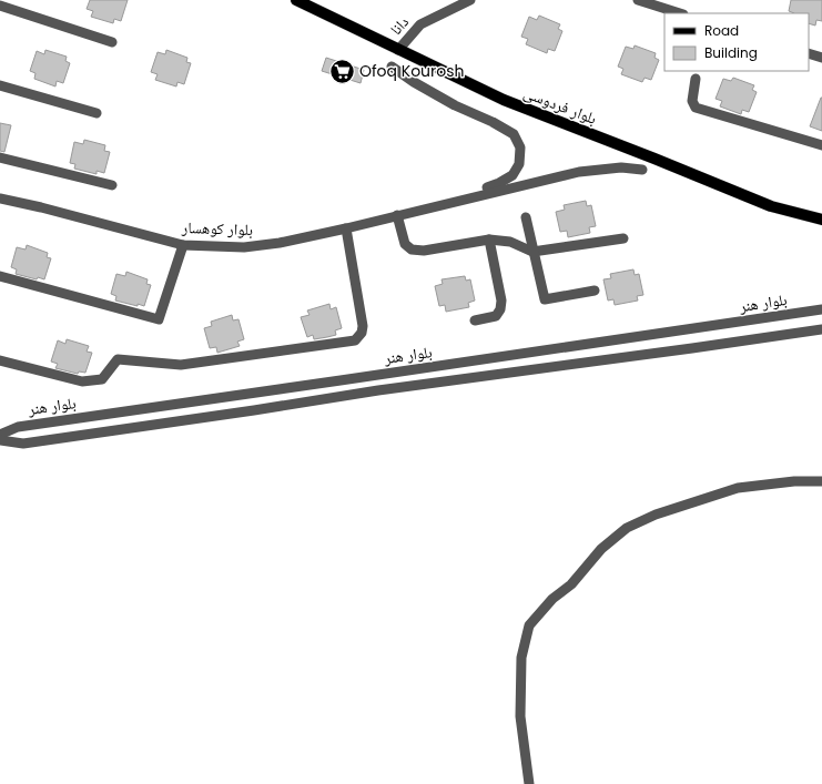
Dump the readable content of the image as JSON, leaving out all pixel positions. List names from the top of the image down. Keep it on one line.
{"streets":{"main road":["بلوار فردوسی"],"street":["دانا","بلوار کوهسار","بلوار هنر"]},"crossings":[["دانا","بلوار فردوسی"]],"places":{"supermarket":["Ofoq Kourosh"]},"legend":["Road","Building"]}
